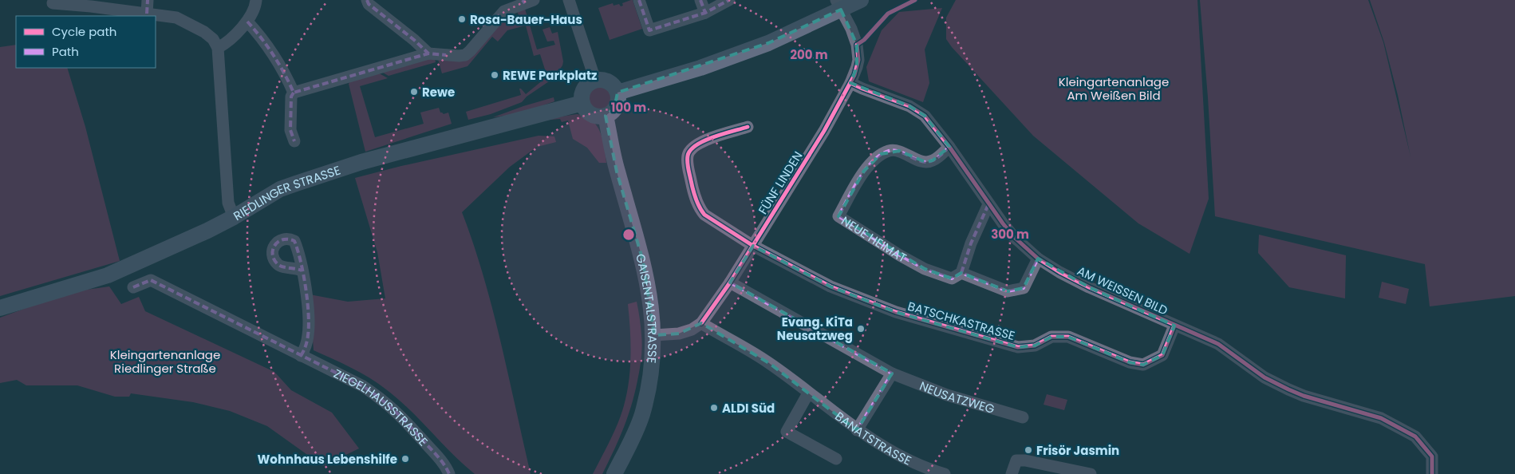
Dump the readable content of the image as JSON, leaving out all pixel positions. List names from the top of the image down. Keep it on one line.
{"streets":{"main road":["RIEDLINGER STRASSE","GAISENTALSTRASSE"],"street":["FÜNF LINDEN","NEUE HEIMAT","AM WEISSEN BILD","BATSCHKASTRASSE","NEUSATZWEG","ZIEGELHAUSSTRASSE","BANATSTRASSE"]},"crossings":[["FÜNF LINDEN","AM WEISSEN BILD"],["FÜNF LINDEN","GAISENTALSTRASSE"],["FÜNF LINDEN","BATSCHKASTRASSE"],["FÜNF LINDEN","NEUSATZWEG"],["FÜNF LINDEN","BANATSTRASSE"],["RIEDLINGER STRASSE","GAISENTALSTRASSE"],["NEUE HEIMAT","AM WEISSEN BILD"],["AM WEISSEN BILD","BATSCHKASTRASSE"]],"parks":["Kleingartenanlage Am Weißen Bild","Kleingartenanlage Riedlinger Straße"],"places":["Rosa-Bauer-Haus","REWE Parkplatz","Rewe","Evang. KiTa Neusatzweg","ALDI Süd","Frisör Jasmin","Wohnhaus Lebenshilfe"],"legend":["Cycle path","Path"],"rings":["200 m","100 m","300 m"]}
